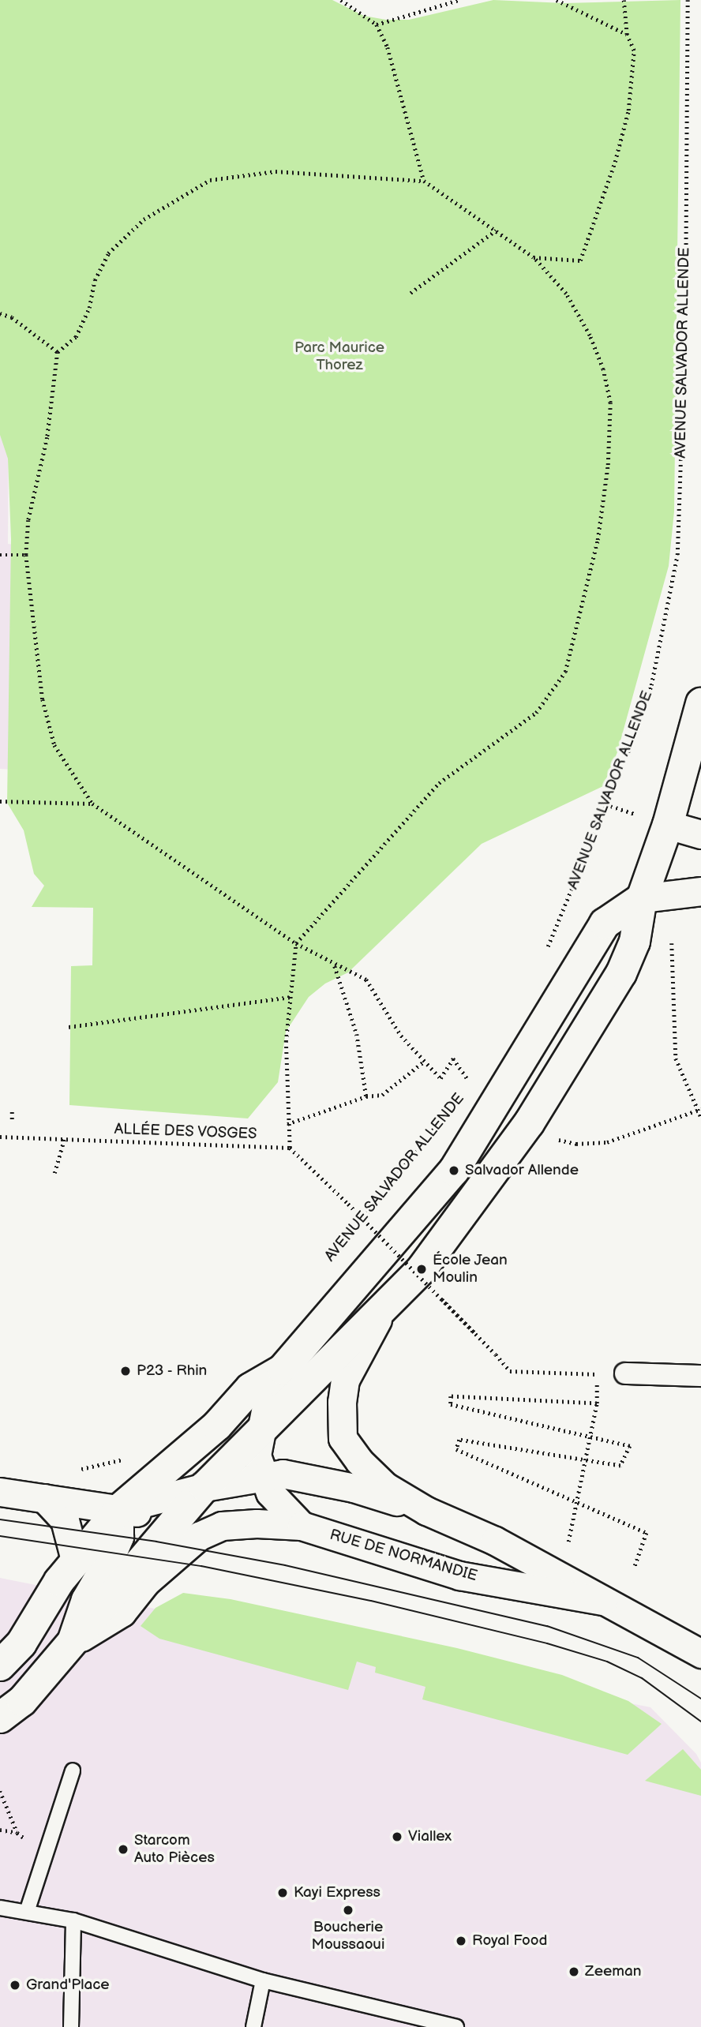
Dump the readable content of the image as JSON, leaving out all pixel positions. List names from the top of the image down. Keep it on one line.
{"streets":{"street":["RUE DE NORMANDIE"],"path":["AVENUE SALVADOR ALLENDE","ALLÉE DES VOSGES"]},"parks":["Parc Maurice Thorez"],"places":["Salvador Allende","École Jean Moulin","P23 - Rhin","Viallex","Starcom Auto Pièces","Kayi Express","Boucherie Moussaoui","Royal Food","Zeeman","Grand'Place"]}
